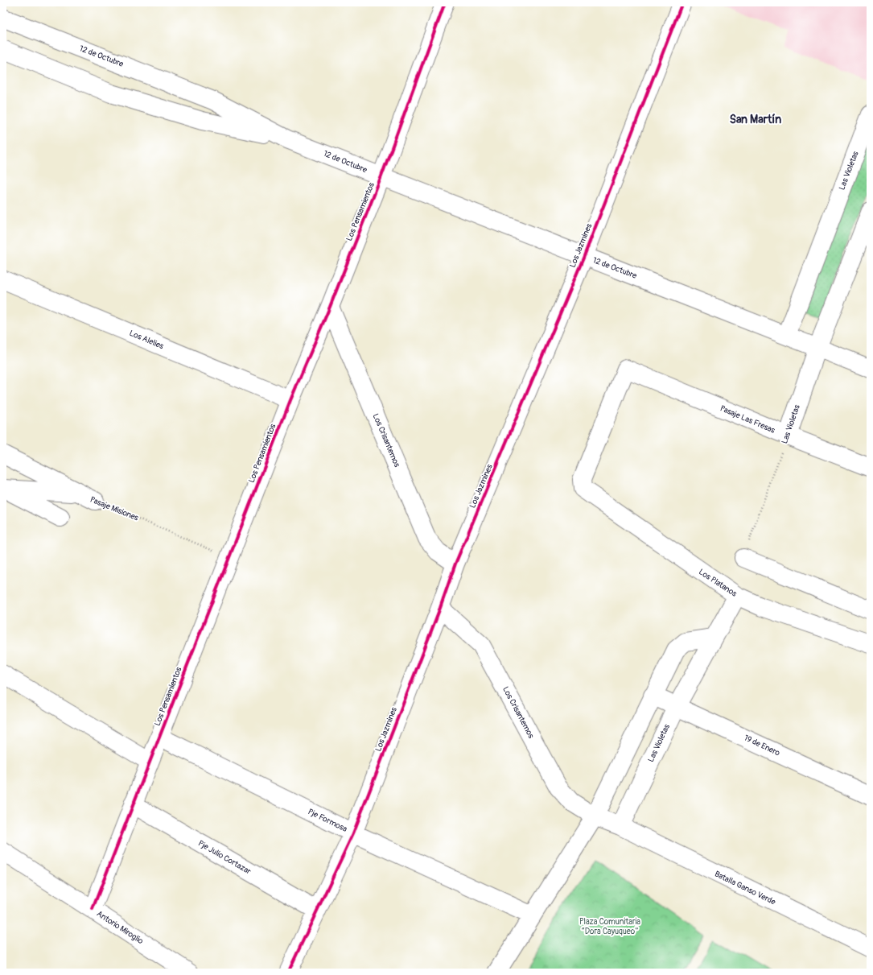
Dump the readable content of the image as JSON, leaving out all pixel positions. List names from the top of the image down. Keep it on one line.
{"streets":{"street":["12 de Octubre","Las Violetas","Los Pensamientos","Los Jazmines","Los Alelies","Pasaje Las Fresas","Los Crisantemos","Pasaje Misiones","Los Platanos","19 de Enero","Pje Formosa","Pje Julio Cortazar","Batalla Ganso Verde","Antorio Miroglio"]},"crossings":[["12 de Octubre","Las Violetas"],["12 de Octubre","Los Pensamientos"],["12 de Octubre","Los Jazmines"],["Las Violetas","Pasaje Las Fresas"],["Las Violetas","Los Platanos"],["Las Violetas","19 de Enero"],["Las Violetas","Batalla Ganso Verde"],["Los Pensamientos","Los Alelies"],["Los Pensamientos","Los Crisantemos"],["Los Pensamientos","Pasaje Misiones"],["Los Pensamientos","Pje Formosa"],["Los Pensamientos","Pje Julio Cortazar"],["Los Pensamientos","Antorio Miroglio"],["Los Jazmines","Los Crisantemos"],["Los Jazmines","Pje Formosa"],["Los Jazmines","Pje Julio Cortazar"],["Pasaje Las Fresas","Los Platanos"]],"districts":["San Martín"],"parks":["Plaza Comunitaria “Dora Cayuqueo”"]}
